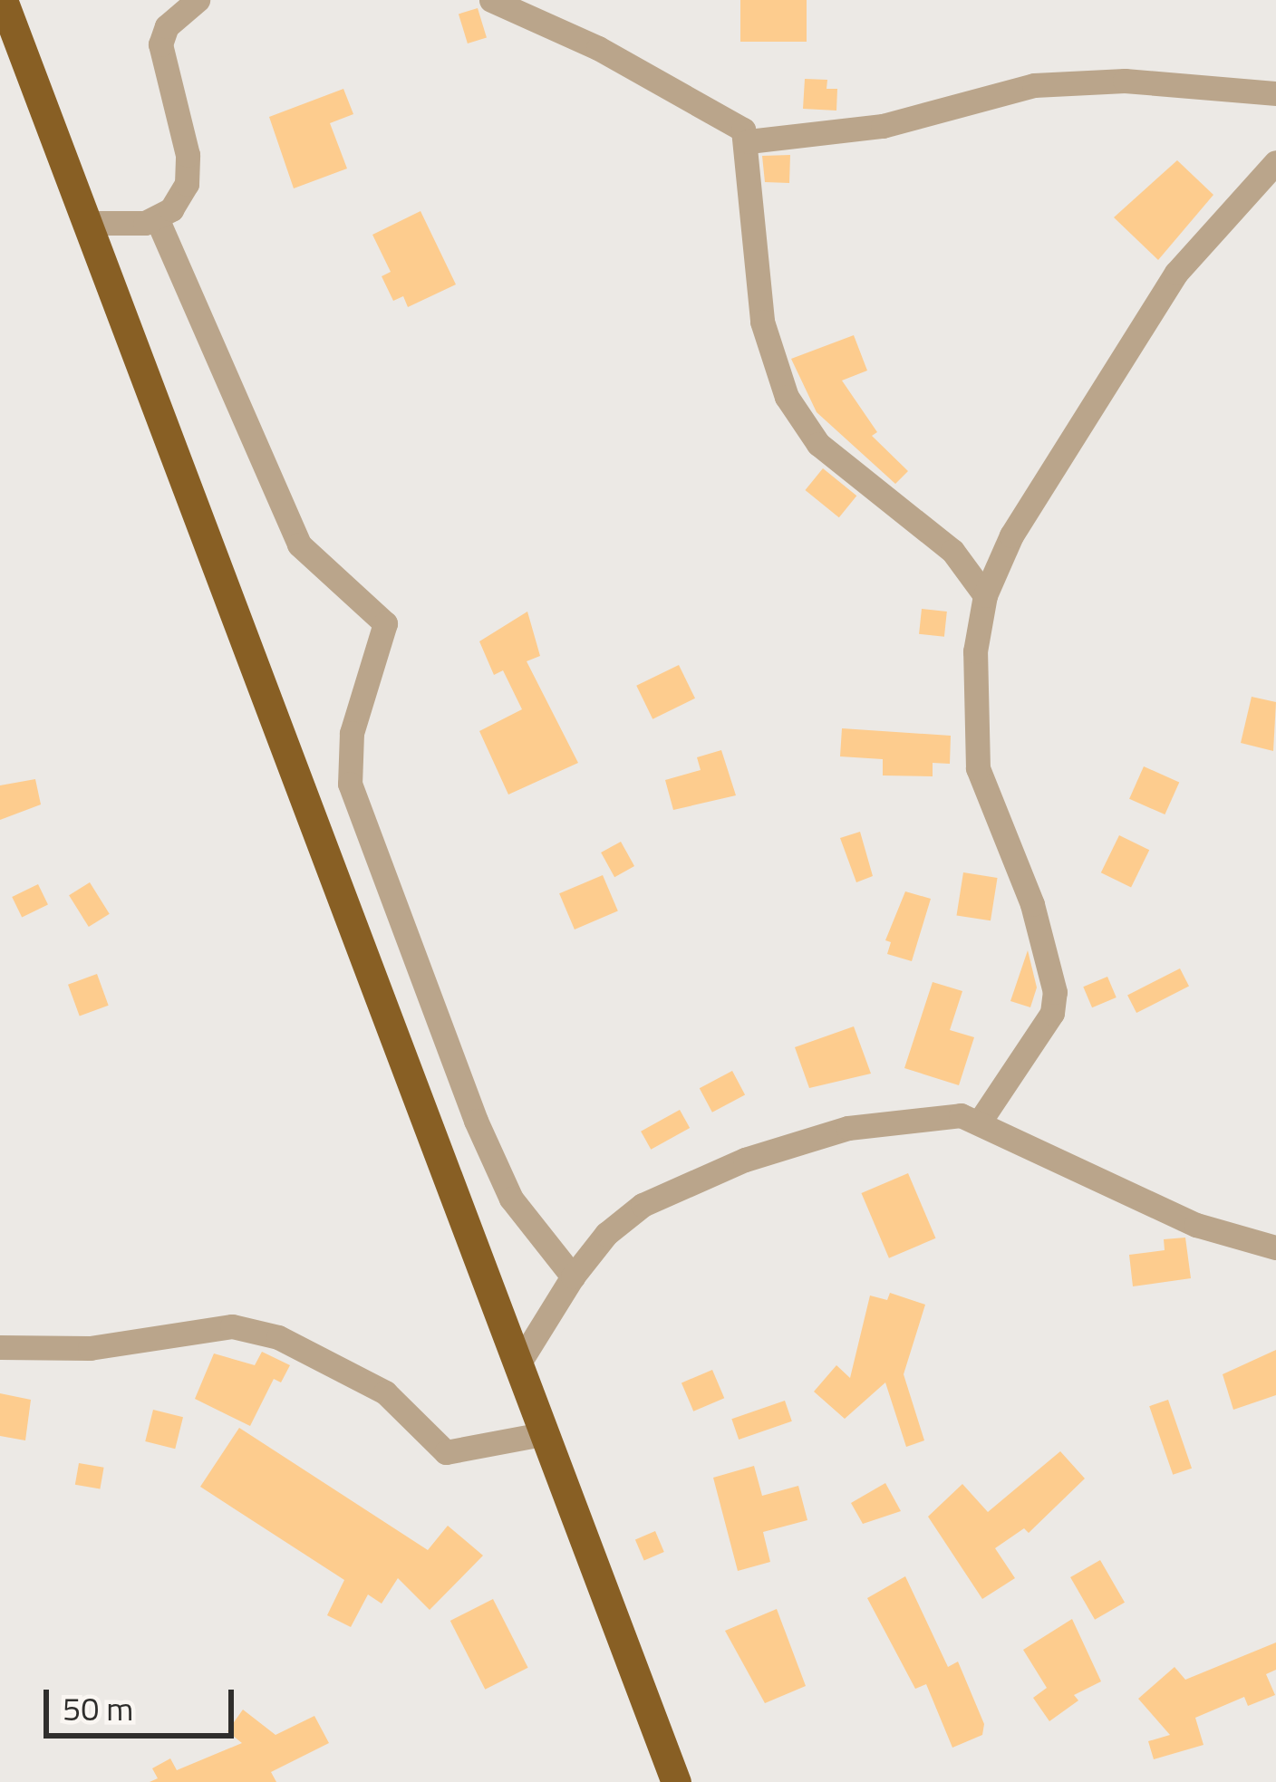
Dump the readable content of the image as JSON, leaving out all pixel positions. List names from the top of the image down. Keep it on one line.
{"scale_bar":"50 m"}
